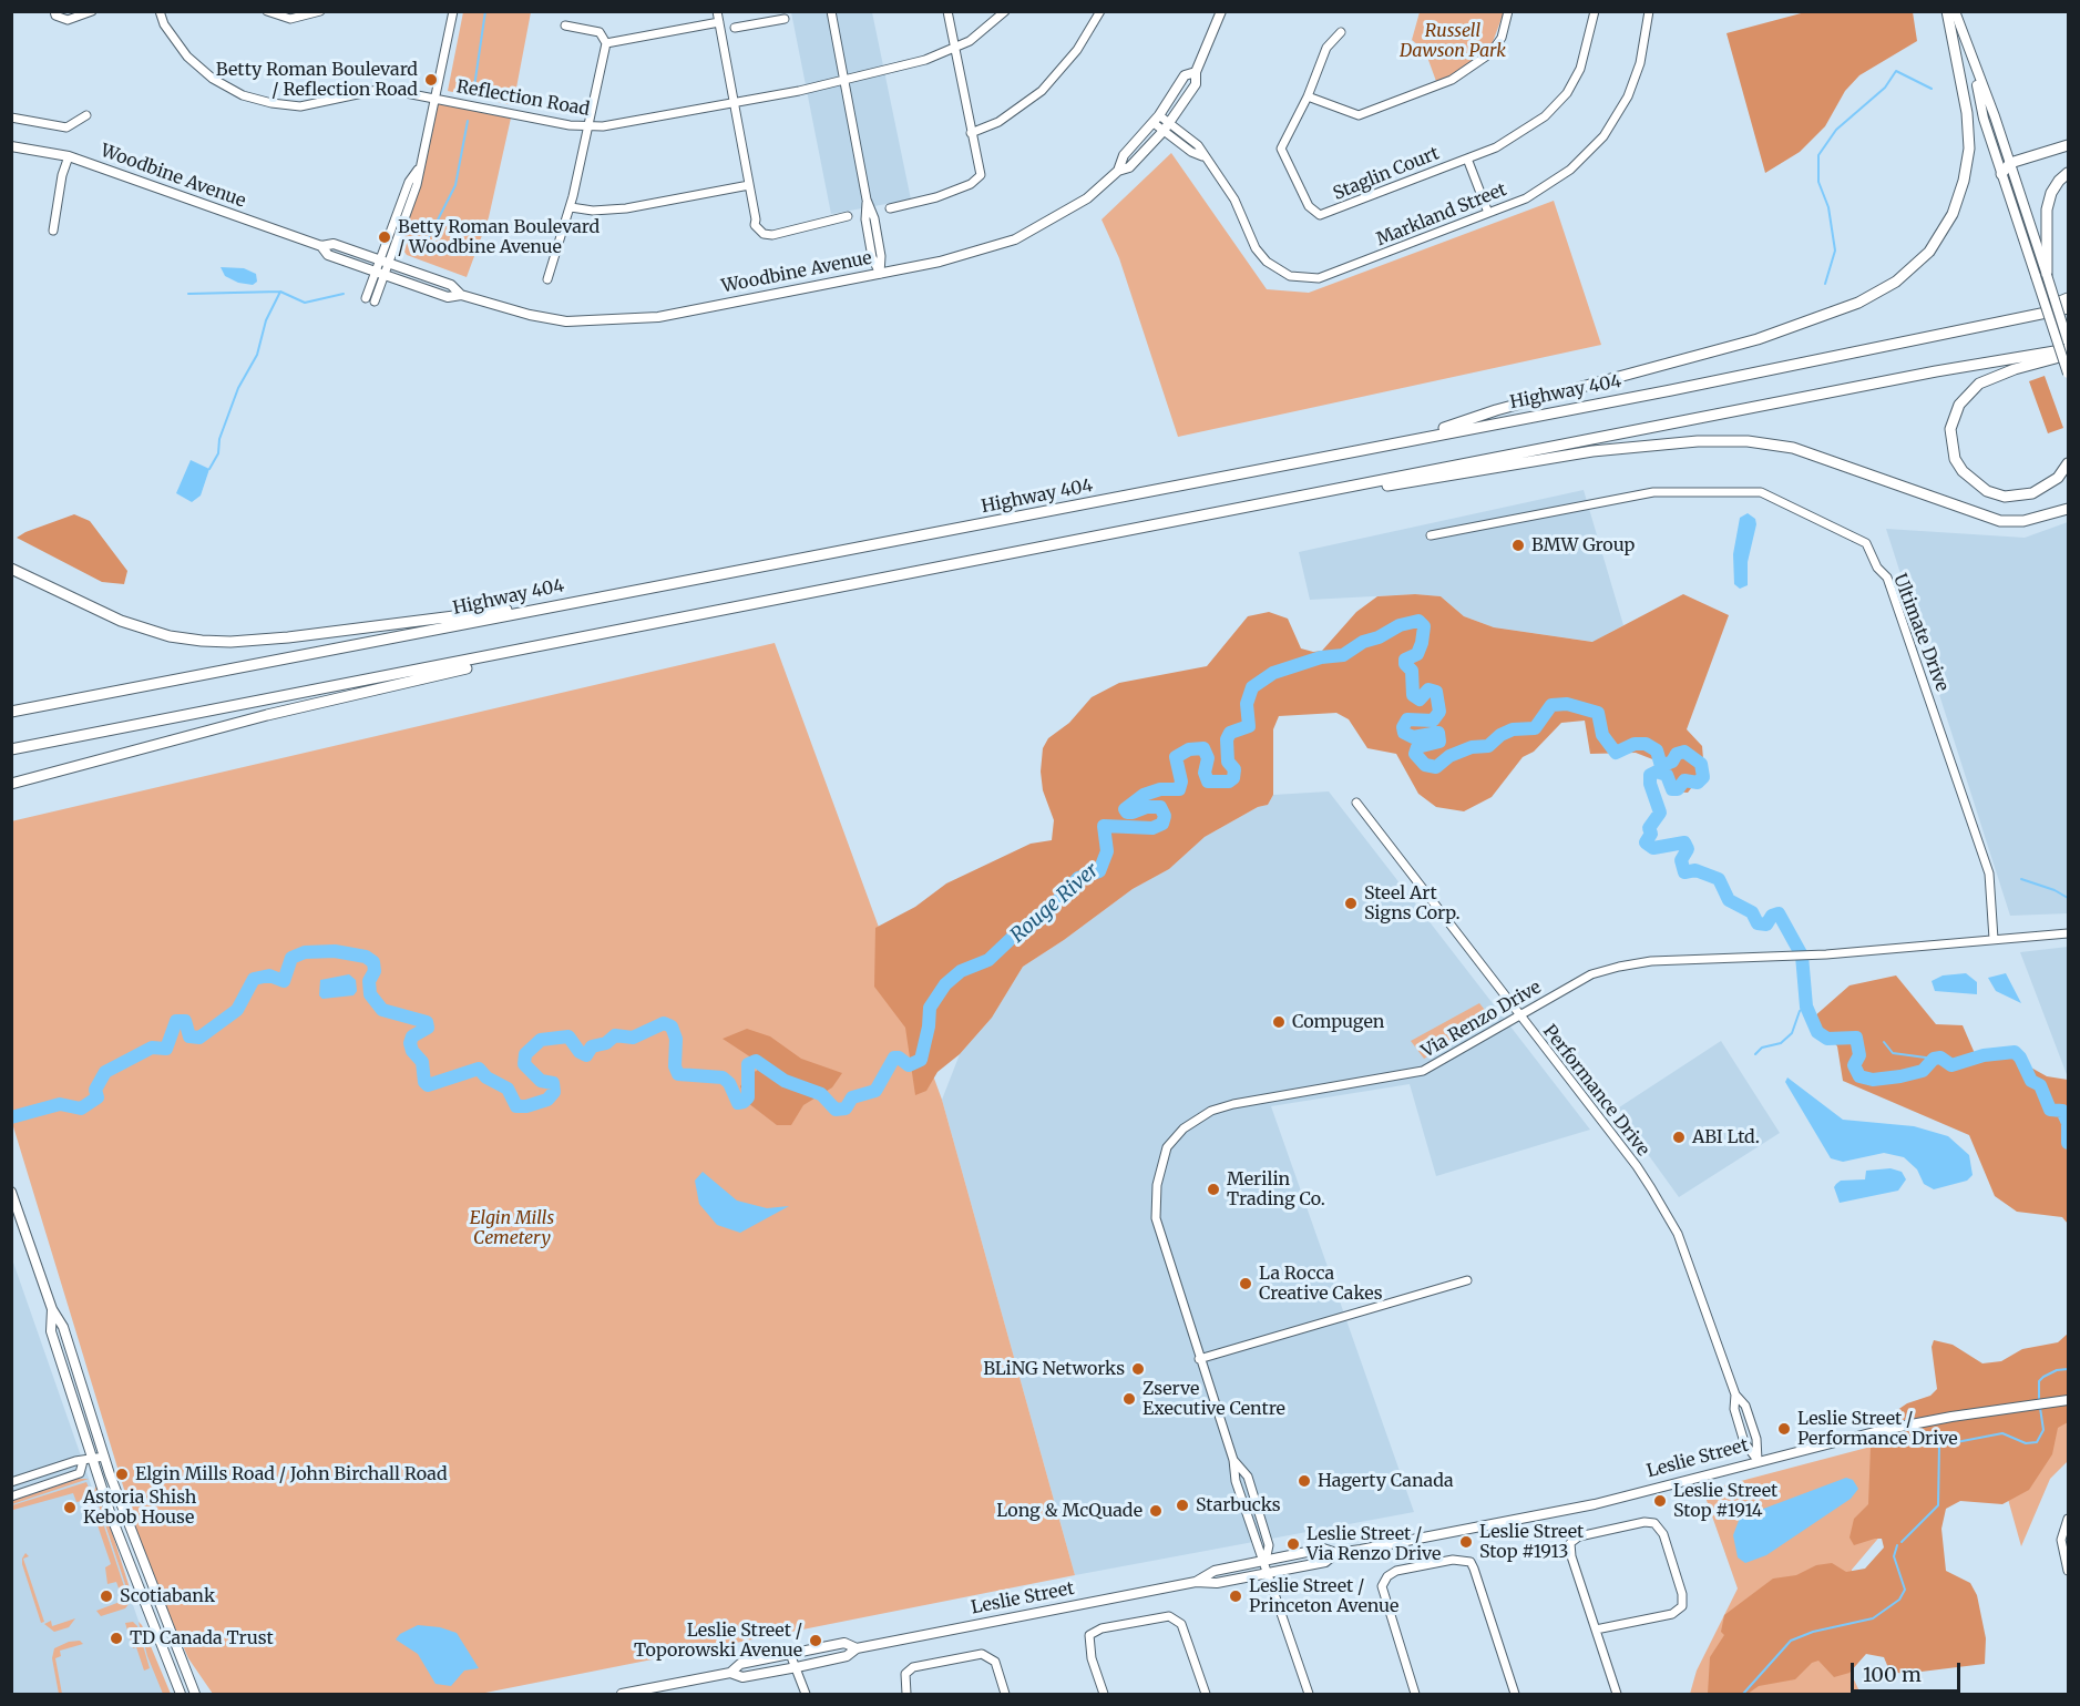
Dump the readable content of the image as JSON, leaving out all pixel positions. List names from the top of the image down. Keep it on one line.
{"streets":{"highway":["Highway 404"],"main road":["Woodbine Avenue","Leslie Street"],"street":["Reflection Road","Staglin Court","Markland Street","Ultimate Drive","Via Renzo Drive","Performance Drive"]},"crossings":[["Woodbine Avenue","Markland Street"],["Ultimate Drive","Via Renzo Drive"],["Via Renzo Drive","Performance Drive"],["Via Renzo Drive","Leslie Street"],["Performance Drive","Leslie Street"]],"water":["Rouge River"],"parks":["Russell Dawson Park","Elgin Mills Cemetery"],"places":["Betty Roman Boulevard / Reflection Road","Betty Roman Boulevard / Woodbine Avenue","BMW Group","Steel Art Signs Corp.","Compugen","ABI Ltd.","Merilin Trading Co.","La Rocca Creative Cakes","BLiNG Networks","Zserve Executive Centre","Leslie Street / Performance Drive","Elgin Mills Road / John Birchall Road","Hagerty Canada","Leslie Street Stop #1914","Starbucks","Astoria Shish Kebob House","Long & McQuade","Leslie Street Stop #1913","Leslie Street / Via Renzo Drive","Scotiabank","Leslie Street / Princeton Avenue","TD Canada Trust","Leslie Street / Toporowski Avenue"],"scale_bar":"100 m"}
